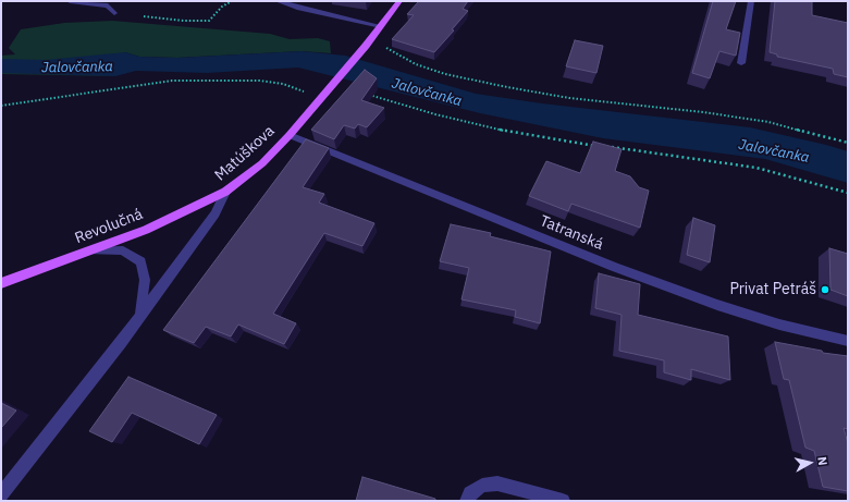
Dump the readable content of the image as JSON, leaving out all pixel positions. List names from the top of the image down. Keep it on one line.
{"streets":{"main road":["Matúškova","Revolučná"],"street":["Tatranská"]},"crossings":[["Matúškova","Revolučná"],["Matúškova","Tatranská"]],"water":["Jalovčanka"],"places":["Privat Petráš"],"north":"right"}
